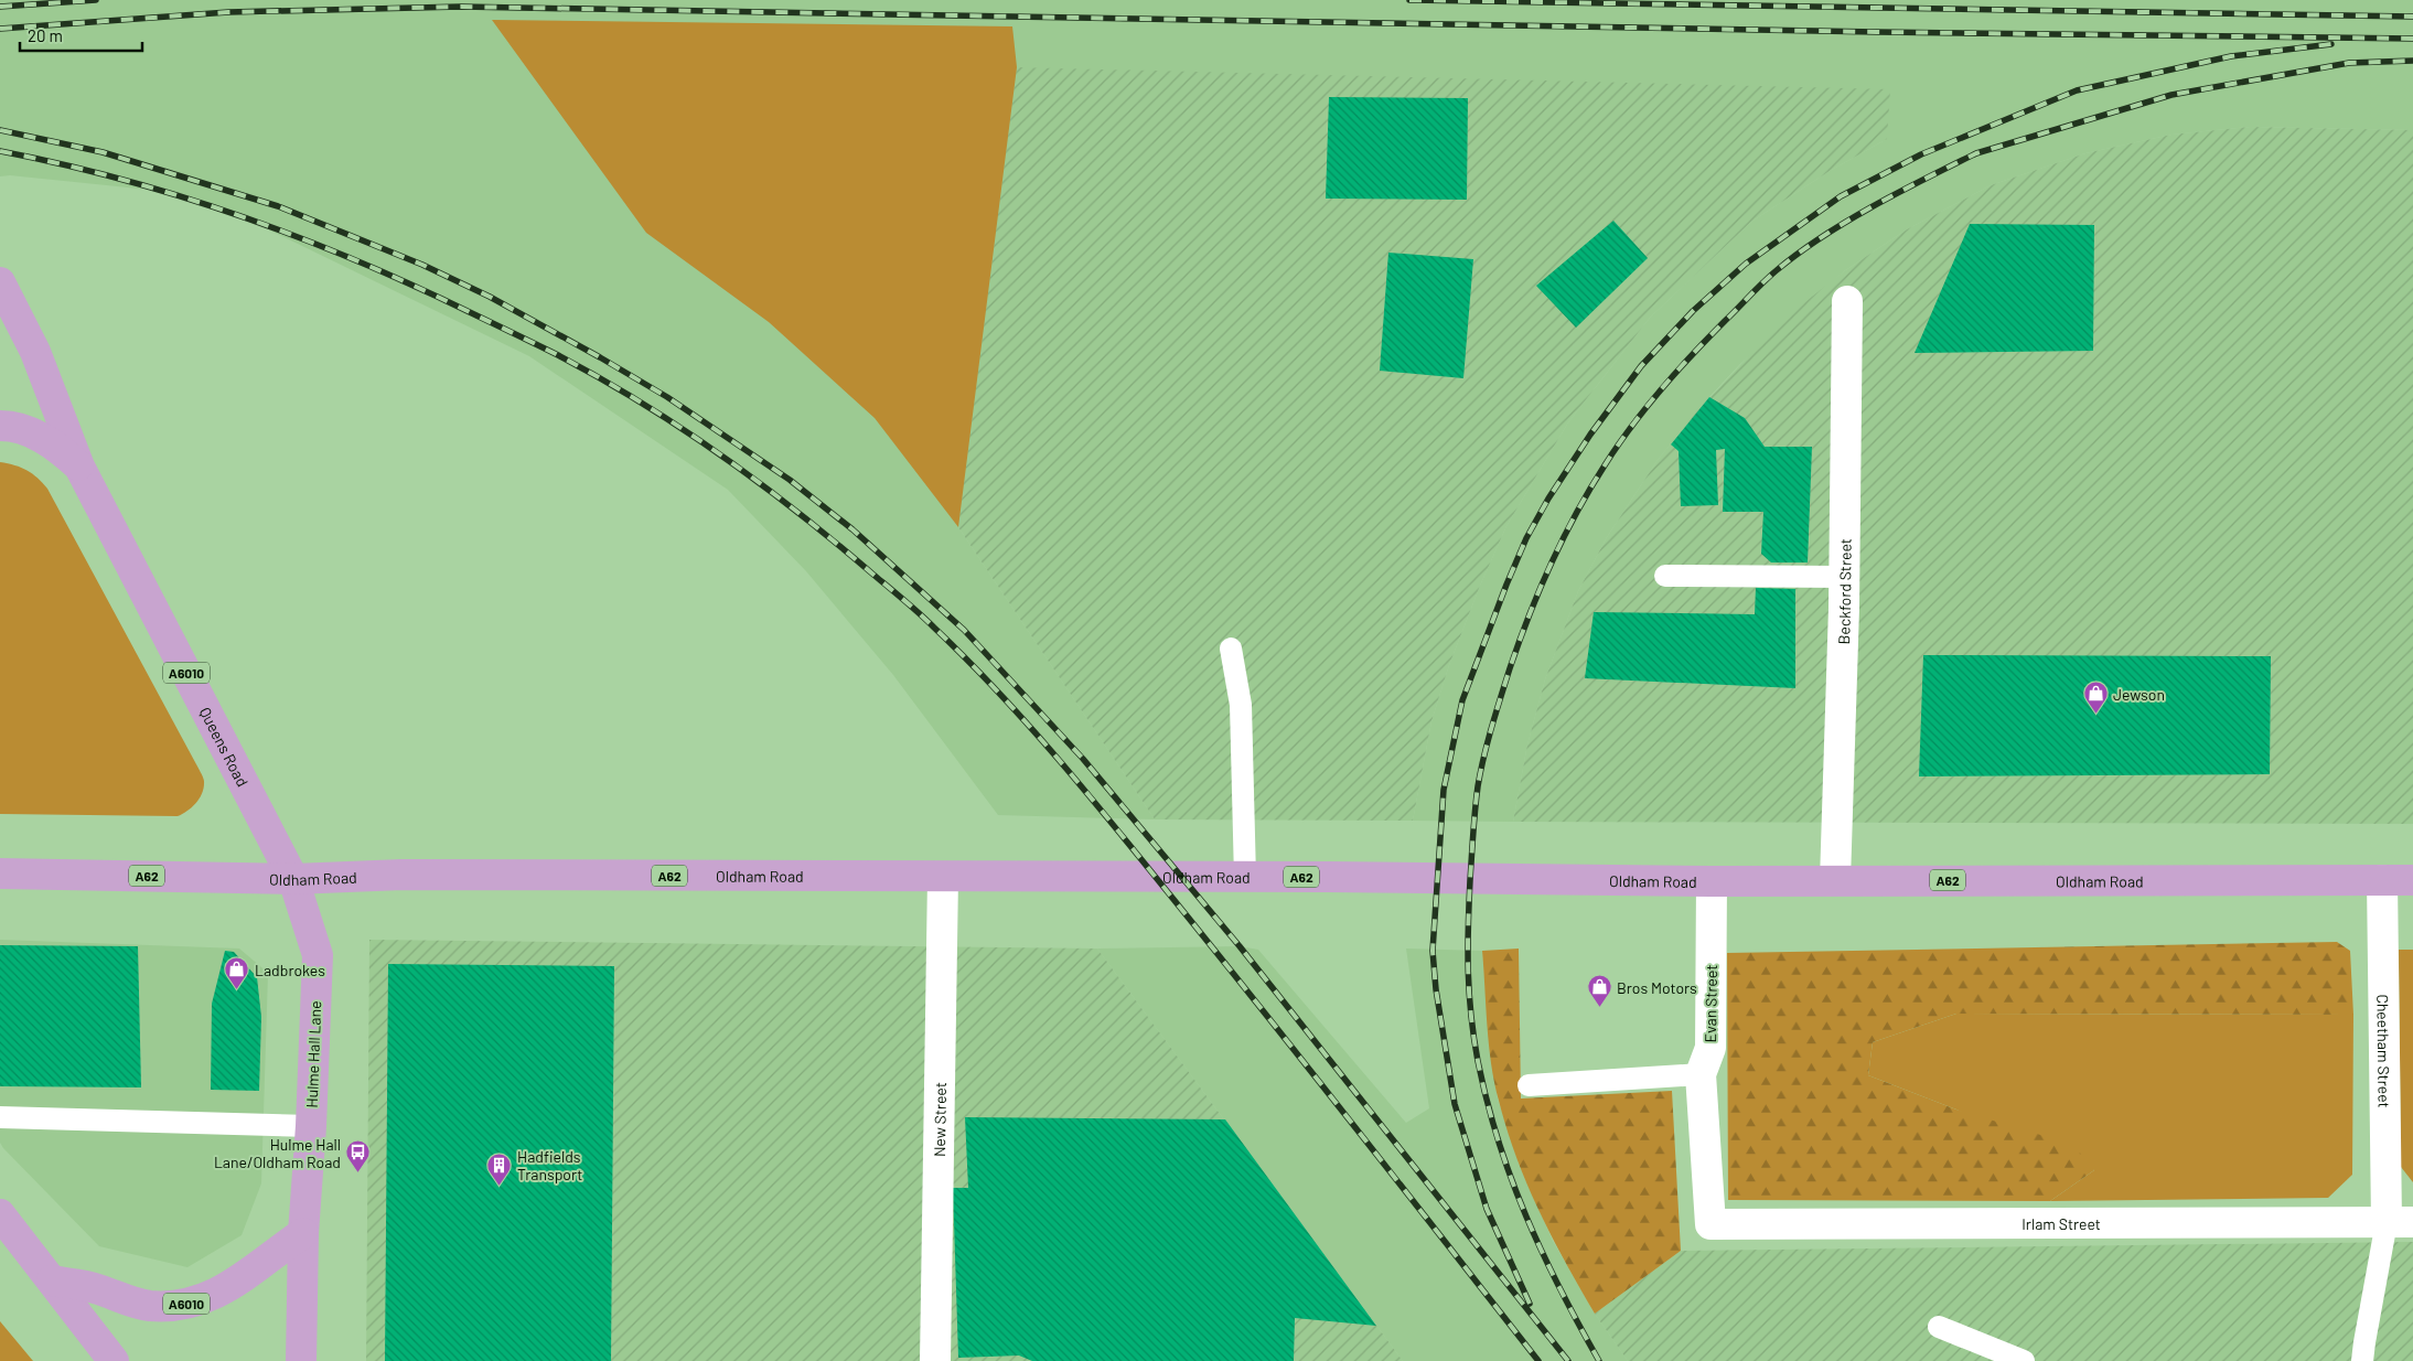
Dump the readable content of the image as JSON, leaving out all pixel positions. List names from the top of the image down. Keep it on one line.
{"streets":{"highway":["A6010","Queens Road","A62","Oldham Road","Hulme Hall Lane"],"street":["Beckford Street","Evan Street","Cheetham Street","New Street","Irlam Street"]},"crossings":[["Beckford Street","Oldham Road"],["A6010","Hulme Hall Lane"],["Queens Road","Oldham Road"],["Queens Road","Hulme Hall Lane"],["Oldham Road","Evan Street"],["Oldham Road","Cheetham Street"],["Oldham Road","Hulme Hall Lane"],["Oldham Road","New Street"],["Evan Street","Irlam Street"],["Cheetham Street","Irlam Street"]],"places":{"shop":["Jewson","Ladbrokes","Bros Motors"],"bus stop":["Hulme Hall Lane/Oldham Road"],"building":["Hadfields Transport"]},"scale_bar":"20 m"}
